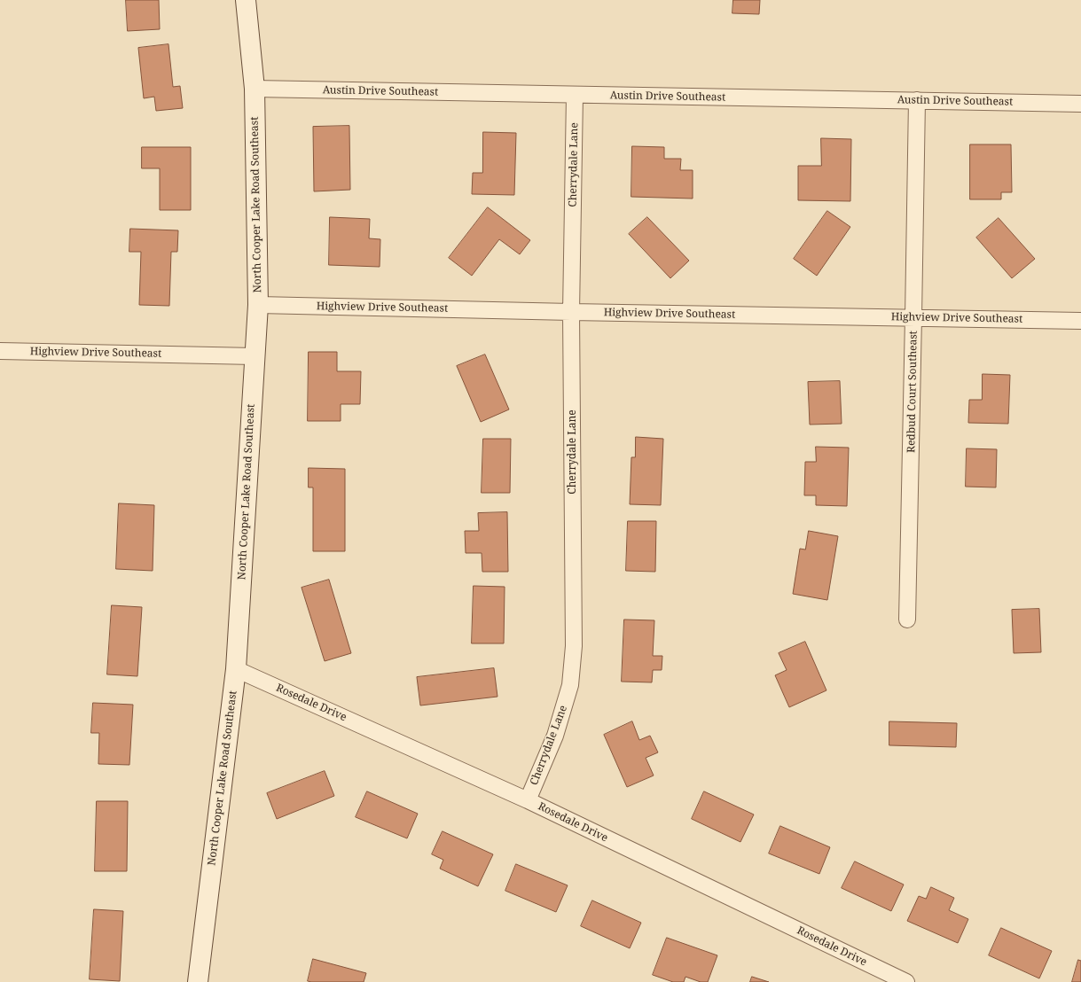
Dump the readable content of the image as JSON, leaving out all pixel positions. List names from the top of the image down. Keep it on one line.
{"streets":{"street":["Austin Drive Southeast","Cherrydale Lane","North Cooper Lake Road Southeast","Highview Drive Southeast","Redbud Court Southeast","Rosedale Drive"]},"crossings":[["Austin Drive Southeast","Cherrydale Lane"],["Austin Drive Southeast","North Cooper Lake Road Southeast"],["Austin Drive Southeast","Redbud Court Southeast"],["Cherrydale Lane","Highview Drive Southeast"],["Cherrydale Lane","Rosedale Drive"],["North Cooper Lake Road Southeast","Highview Drive Southeast"],["North Cooper Lake Road Southeast","Rosedale Drive"],["Highview Drive Southeast","Redbud Court Southeast"]]}
